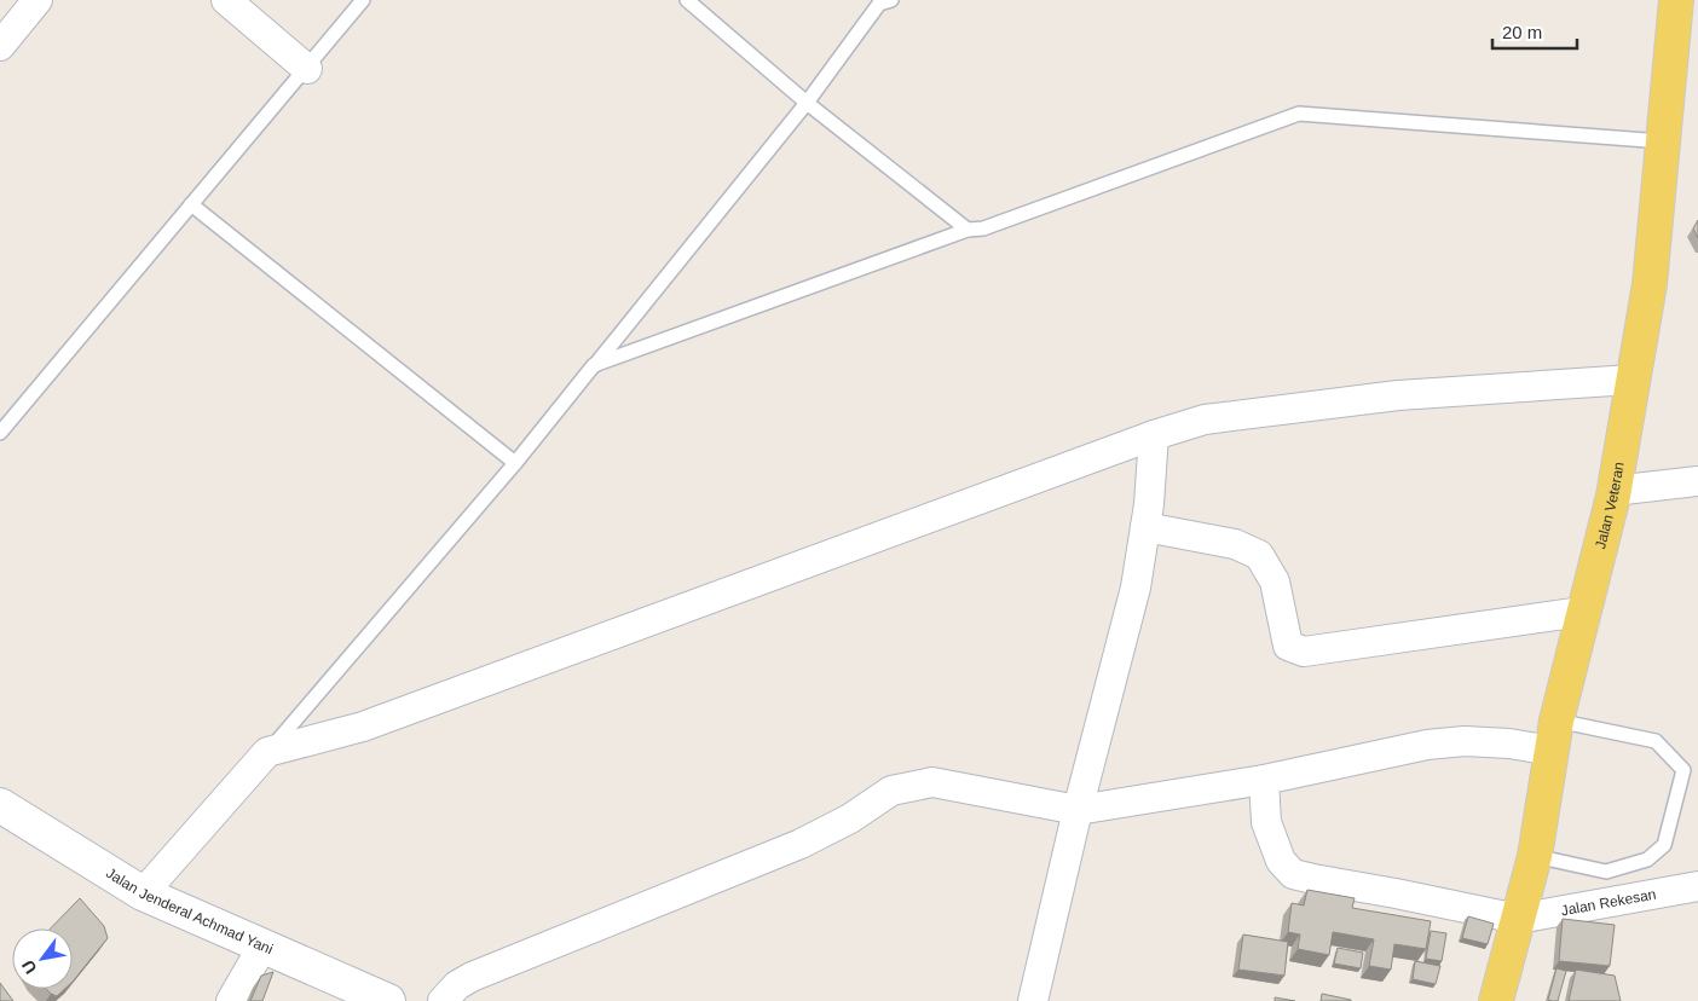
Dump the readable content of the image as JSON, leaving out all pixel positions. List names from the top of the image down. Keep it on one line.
{"streets":{"main road":["Jalan Veteran","Jalan Jenderal Achmad Yani"],"street":["Jalan Rekesan"]},"crossings":[["Jalan Veteran","Jalan Rekesan"]],"scale_bar":"20 m","north":"bottom left"}
